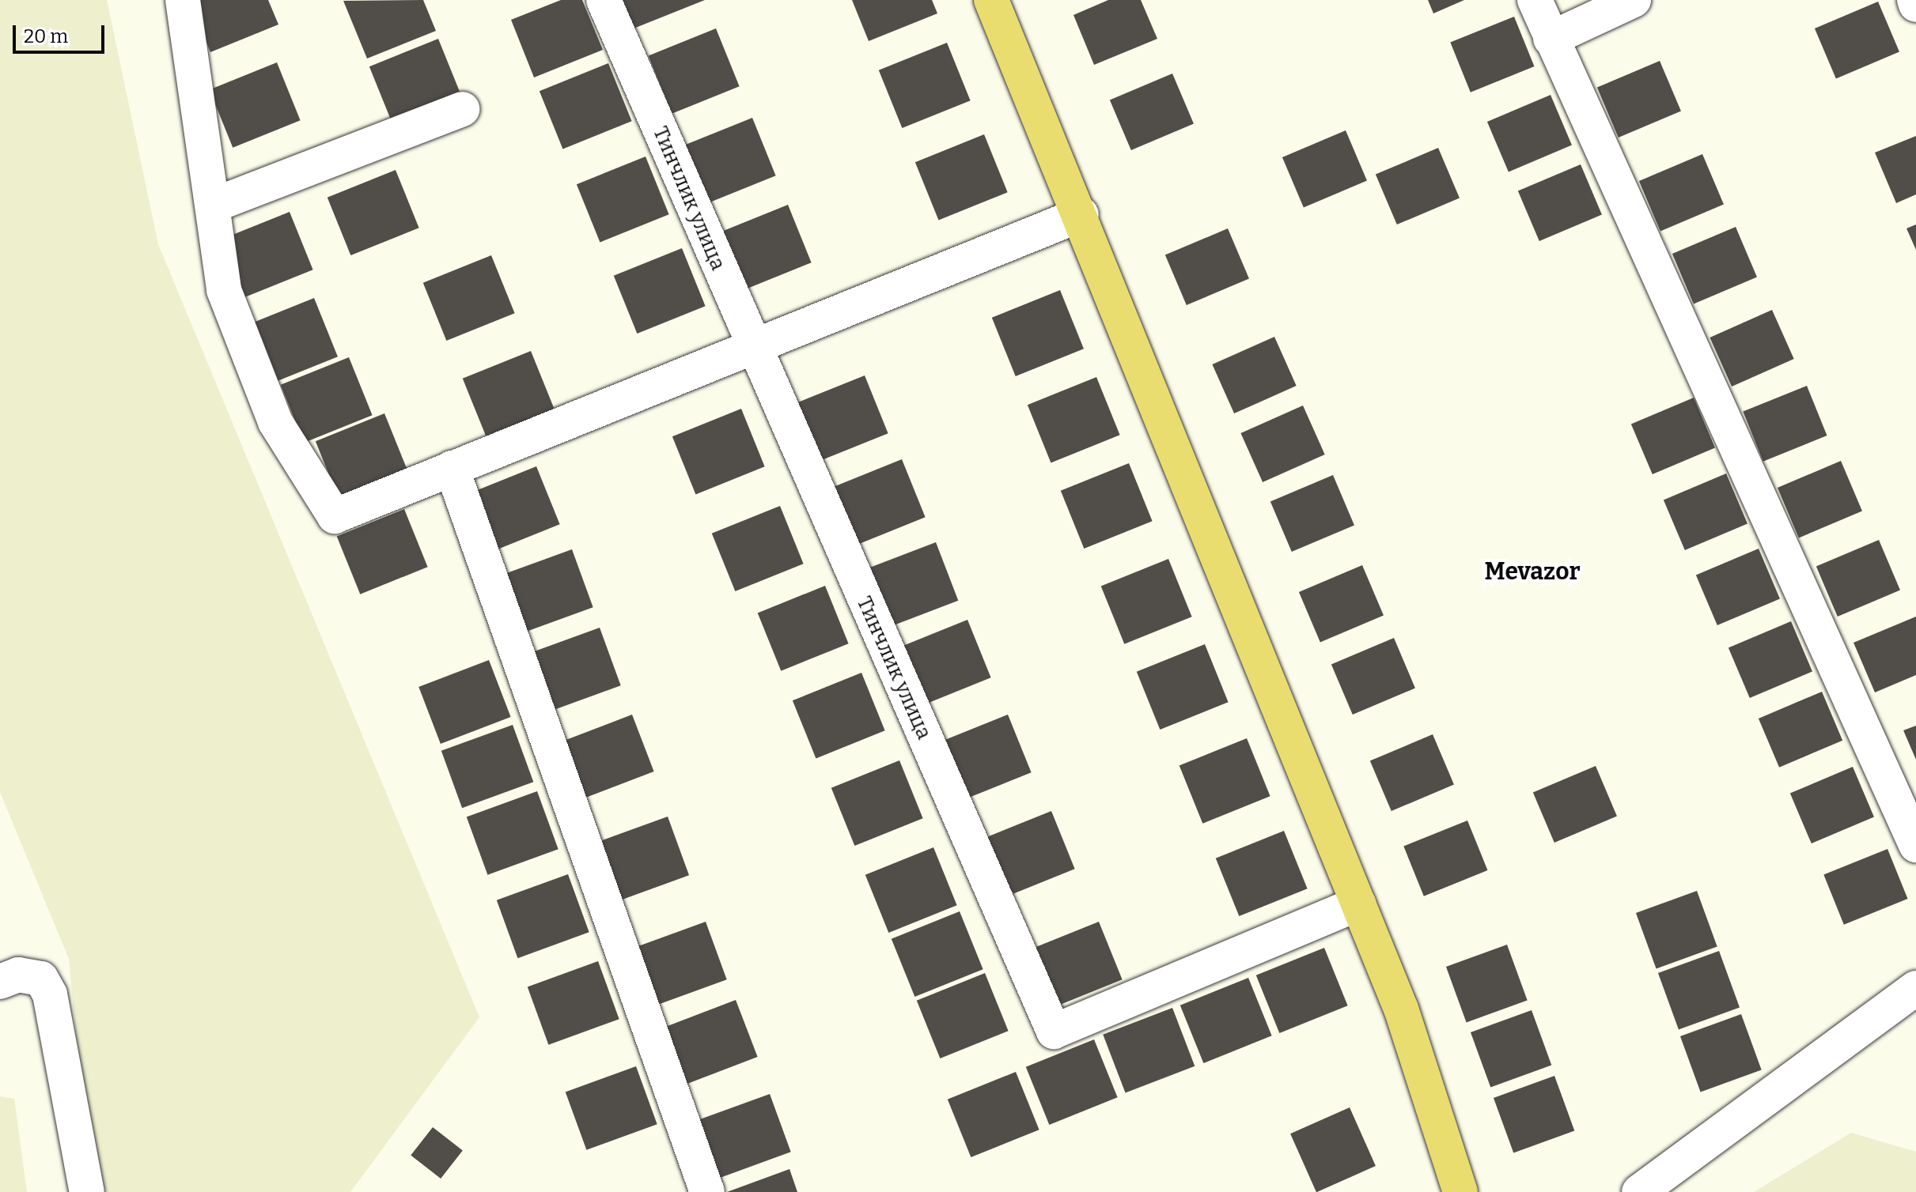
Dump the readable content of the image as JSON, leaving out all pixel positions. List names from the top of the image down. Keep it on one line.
{"streets":{"street":["Тинчлик улица"]},"districts":["Mevazor"],"scale_bar":"20 m"}
